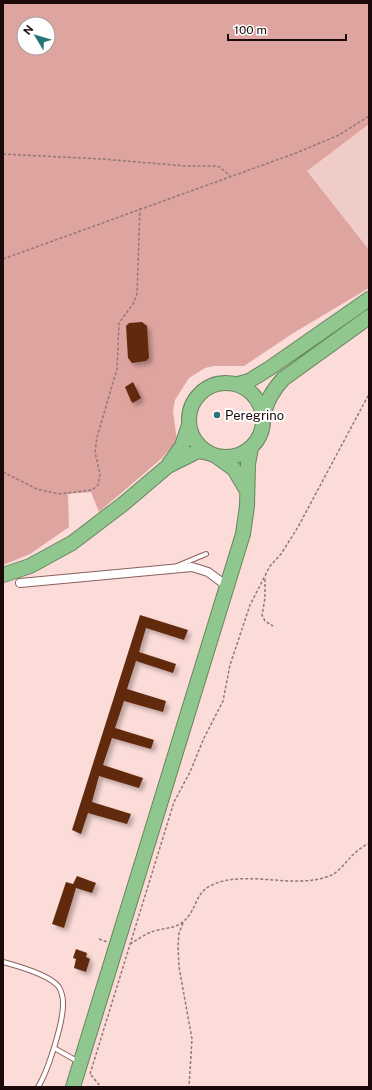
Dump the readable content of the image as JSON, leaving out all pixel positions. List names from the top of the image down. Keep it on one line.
{"places":["Peregrino"],"scale_bar":"100 m","north":"top left"}
